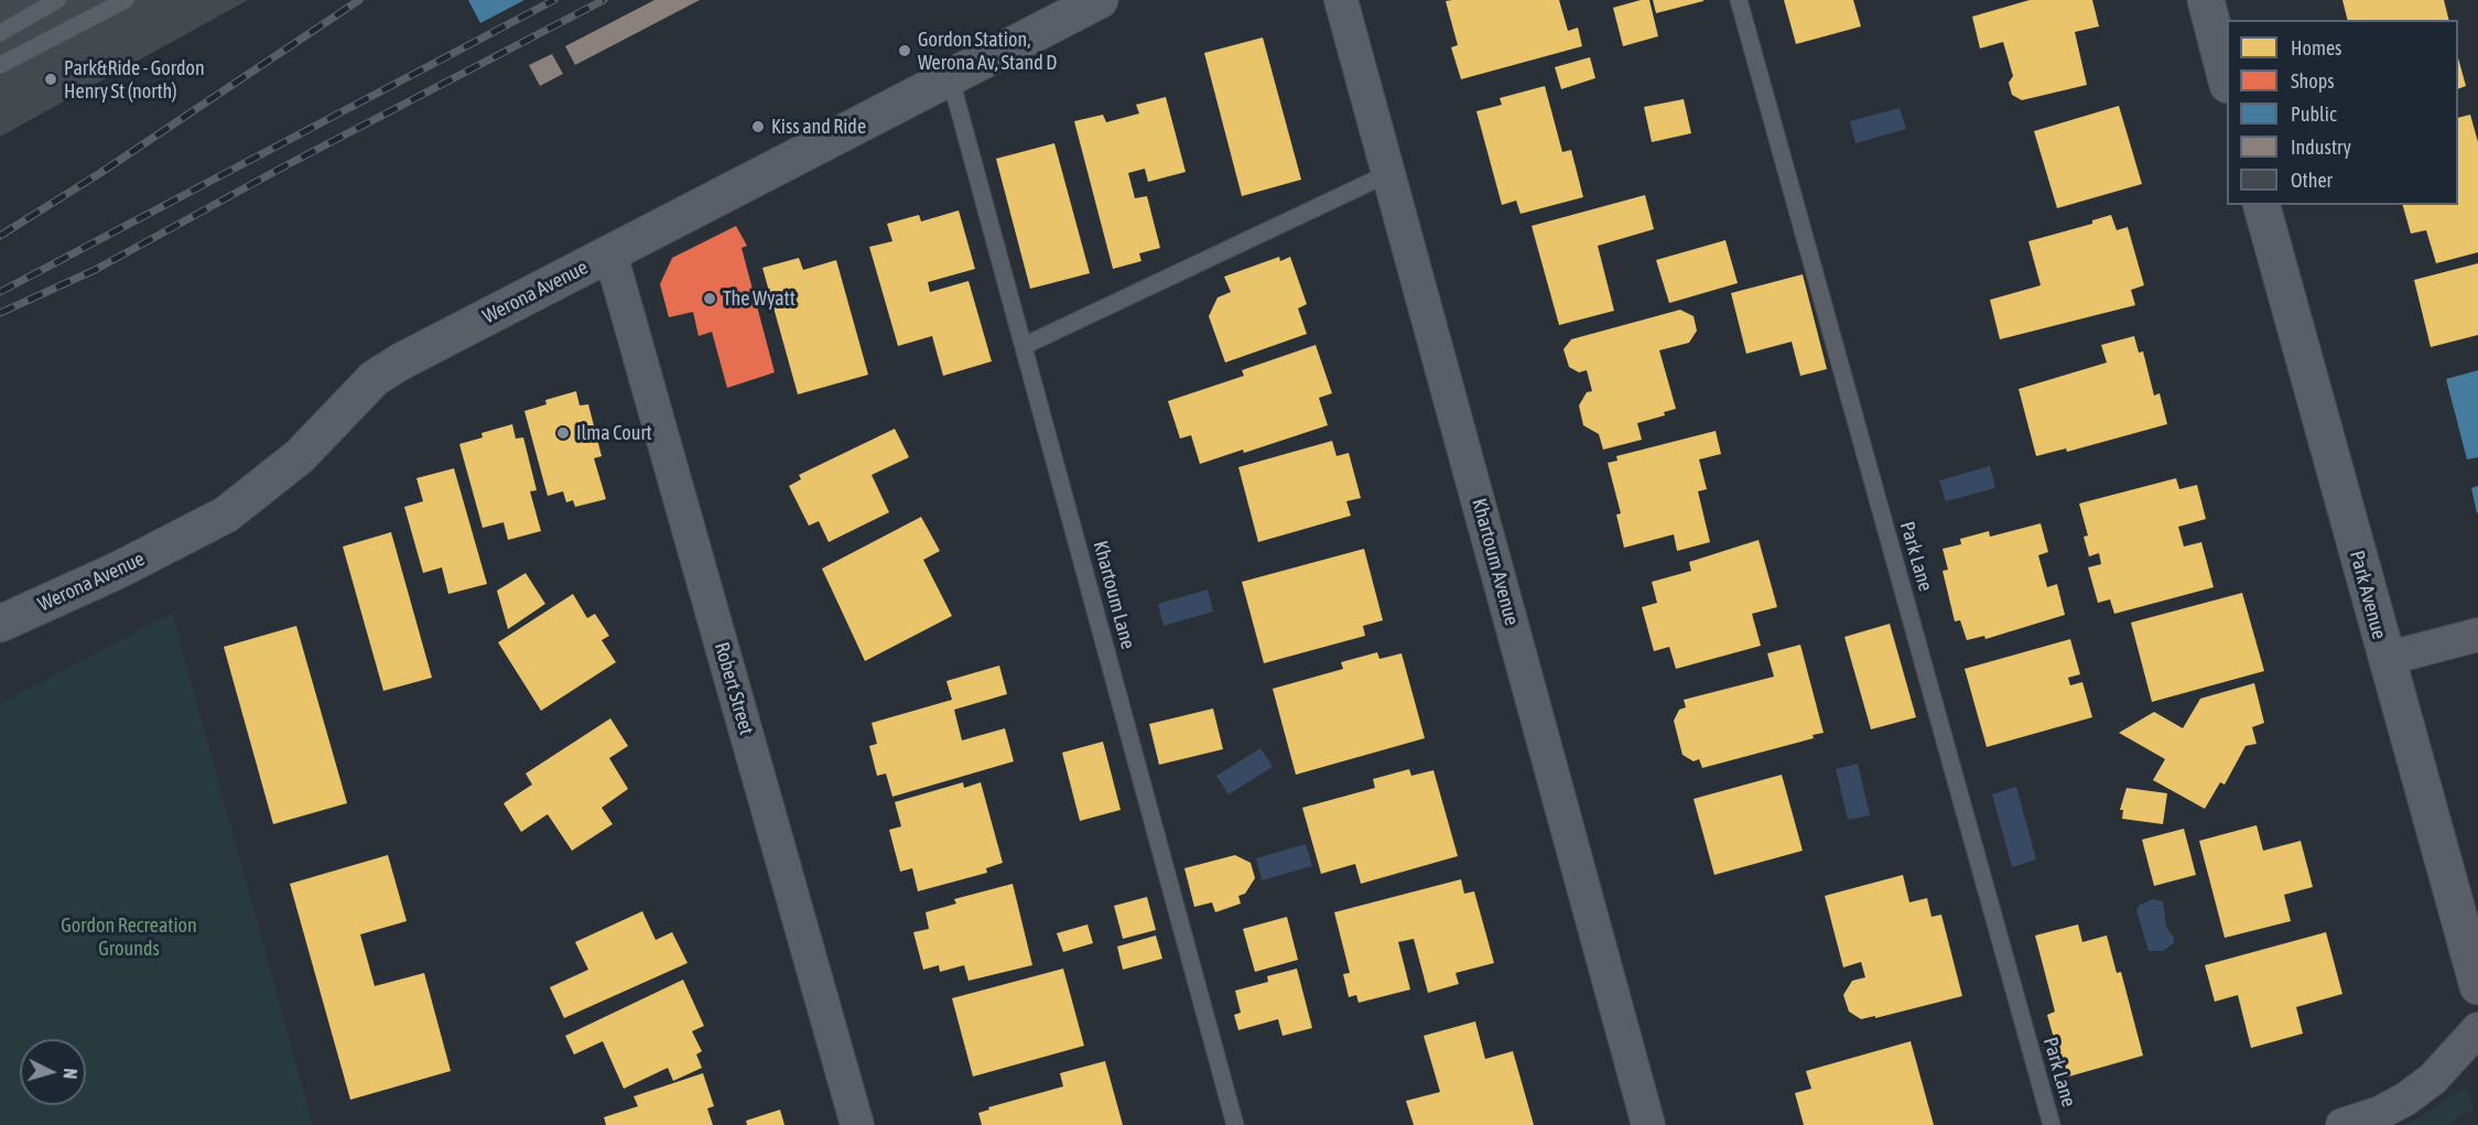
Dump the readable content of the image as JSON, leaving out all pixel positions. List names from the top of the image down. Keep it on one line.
{"streets":{"street":["Werona Avenue","Khartoum Avenue","Park Avenue","Robert Street"],"lane":["Park Lane","Khartoum Lane"]},"crossings":[["Werona Avenue","Khartoum Lane"],["Werona Avenue","Robert Street"]],"parks":["Gordon Recreation Grounds"],"places":["Gordon Station, Werona Av, Stand D","Park&Ride - Gordon Henry St (north)","Kiss and Ride","The Wyatt","Ilma Court"],"legend":["Homes","Shops","Public","Industry","Other"],"north":"right"}
